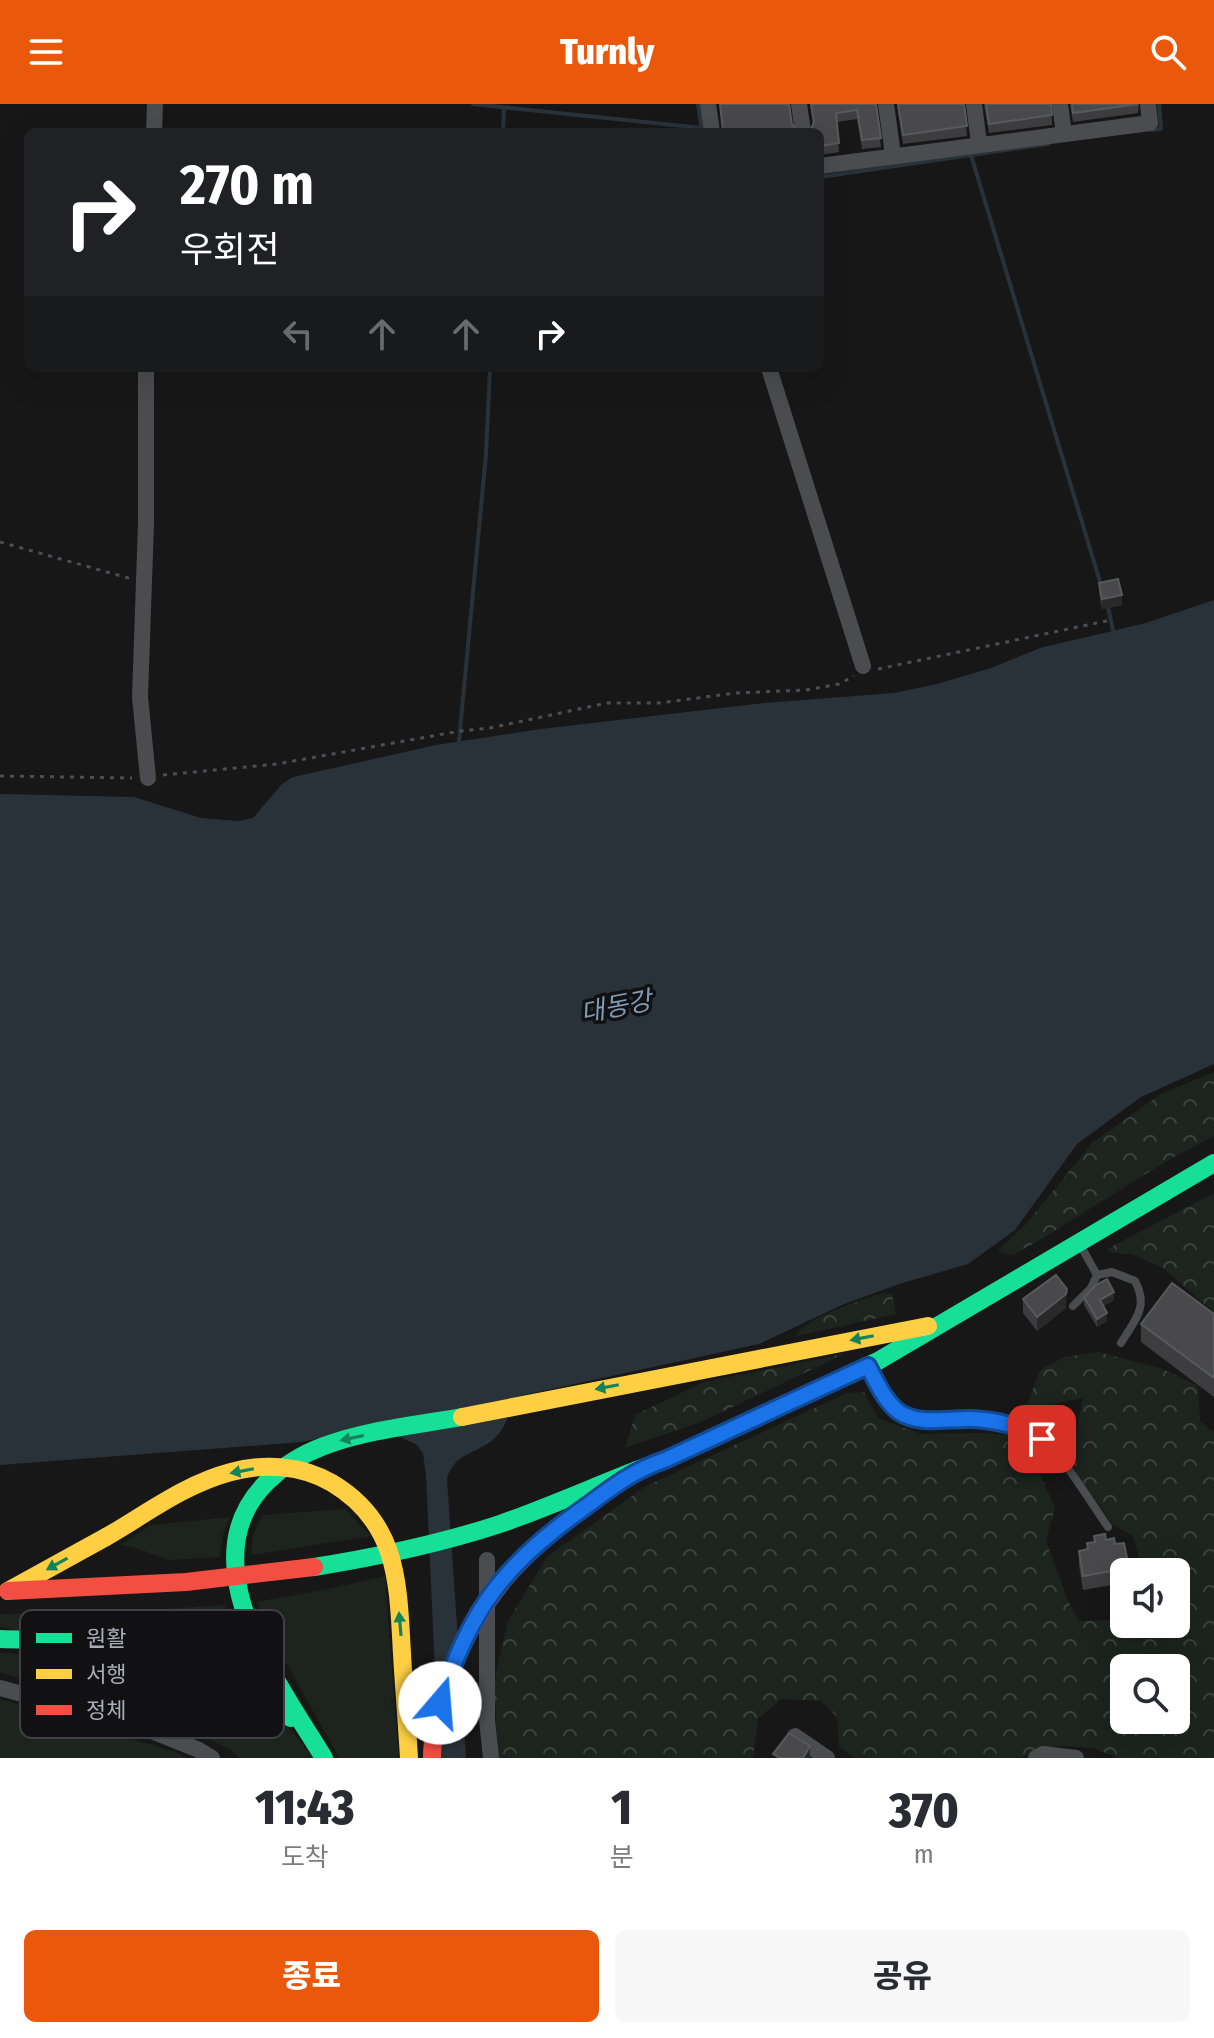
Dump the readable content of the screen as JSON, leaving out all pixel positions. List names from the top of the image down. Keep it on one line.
{"water":["대동강"],"legend":["원활","서행","정체"],"page":{"header":"Turnly","turn":["270 m","우회전"],"eta":["11:43","도착","1","분","370","m"],"buttons":["종료","공유"]}}
